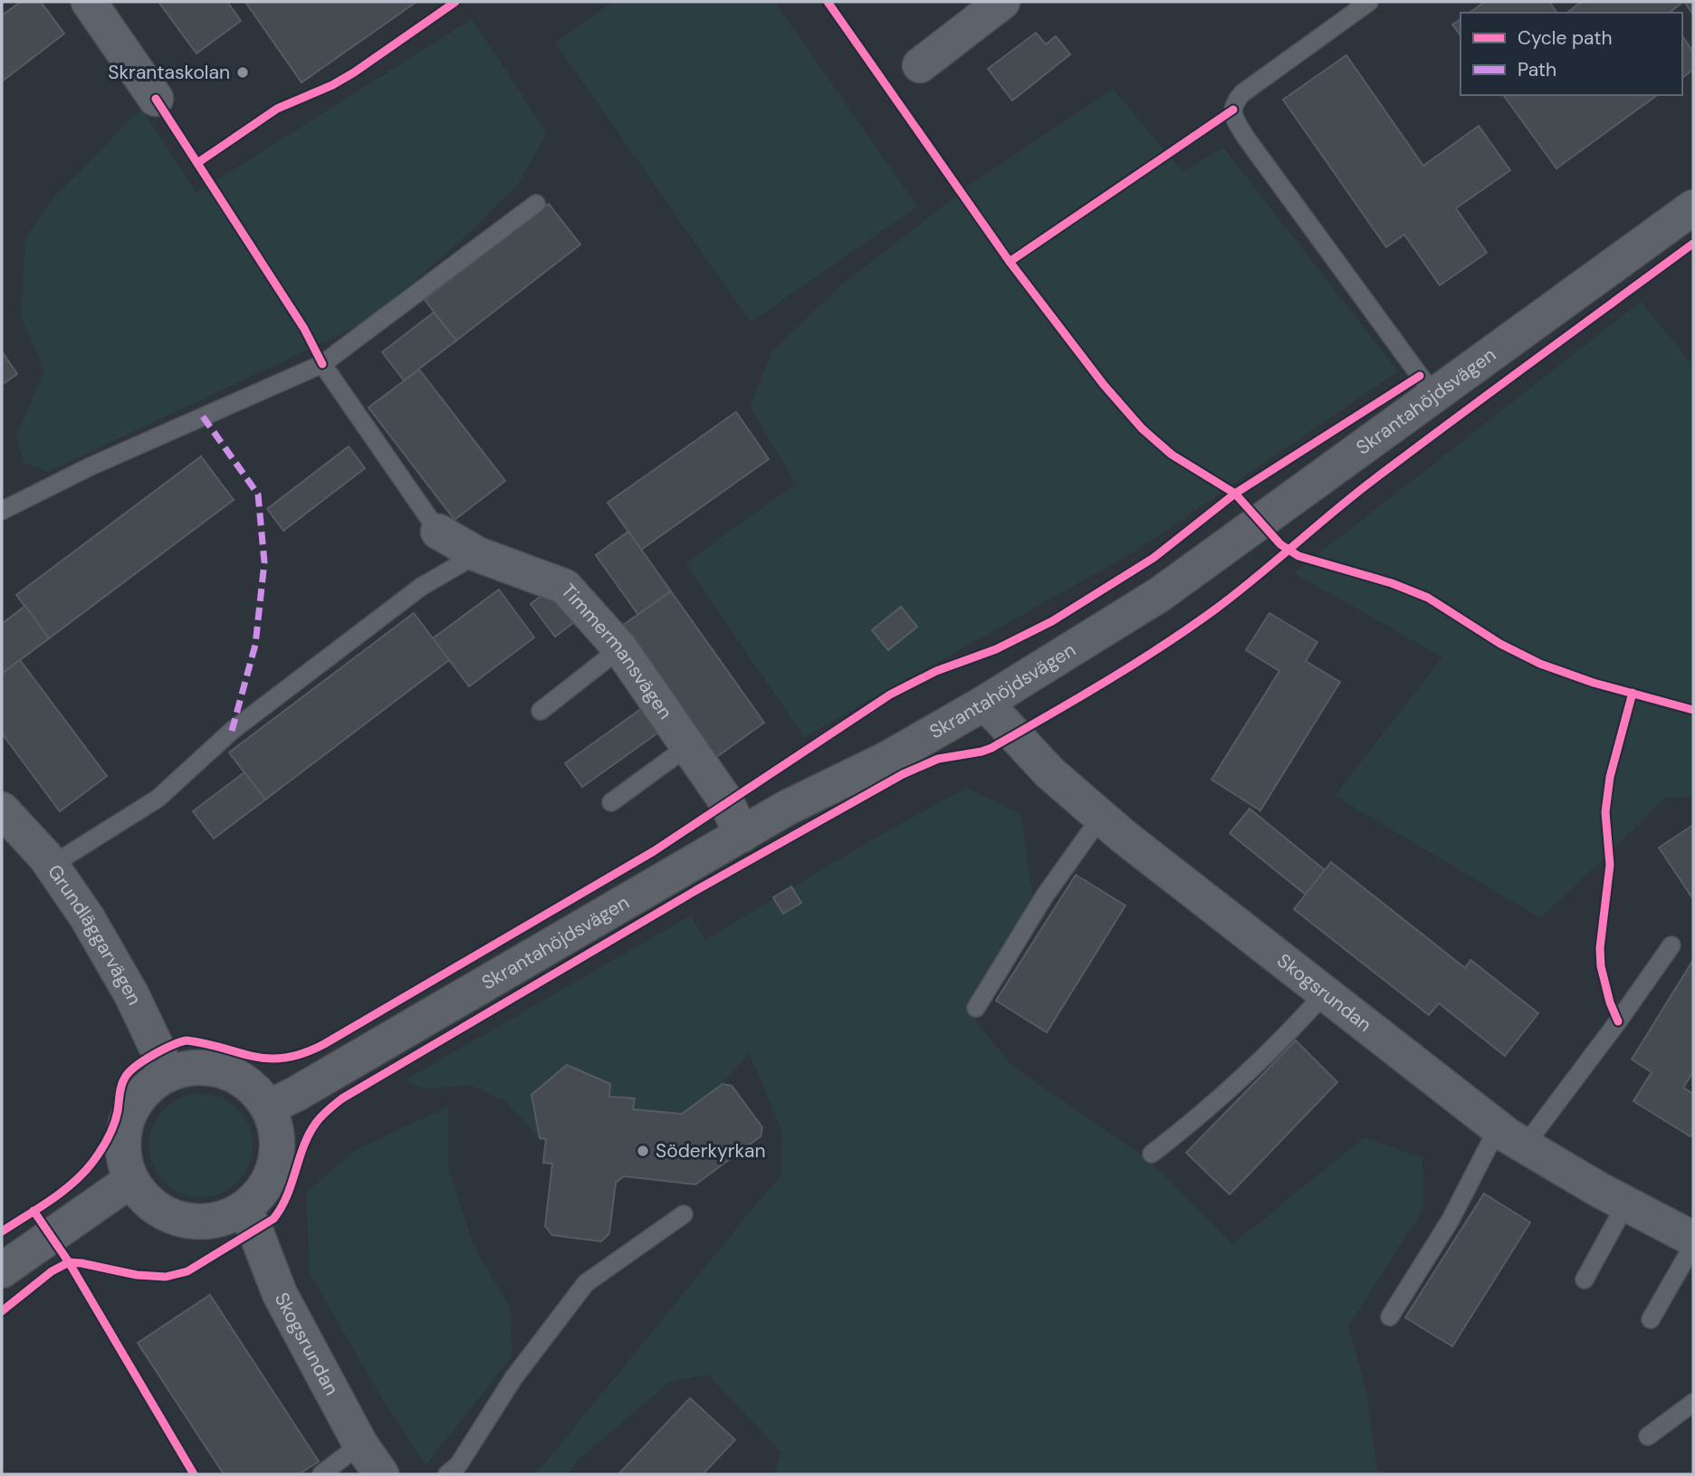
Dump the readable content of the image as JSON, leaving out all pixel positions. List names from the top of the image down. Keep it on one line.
{"streets":{"street":["Skrantahöjdsvägen","Timmermansvägen","Grundläggarvägen","Skogsrundan"]},"crossings":[["Skrantahöjdsvägen","Timmermansvägen"],["Skrantahöjdsvägen","Grundläggarvägen"],["Skrantahöjdsvägen","Skogsrundan"],["Grundläggarvägen","Skogsrundan"]],"places":["Skrantaskolan","Söderkyrkan"],"legend":["Cycle path","Path"]}
